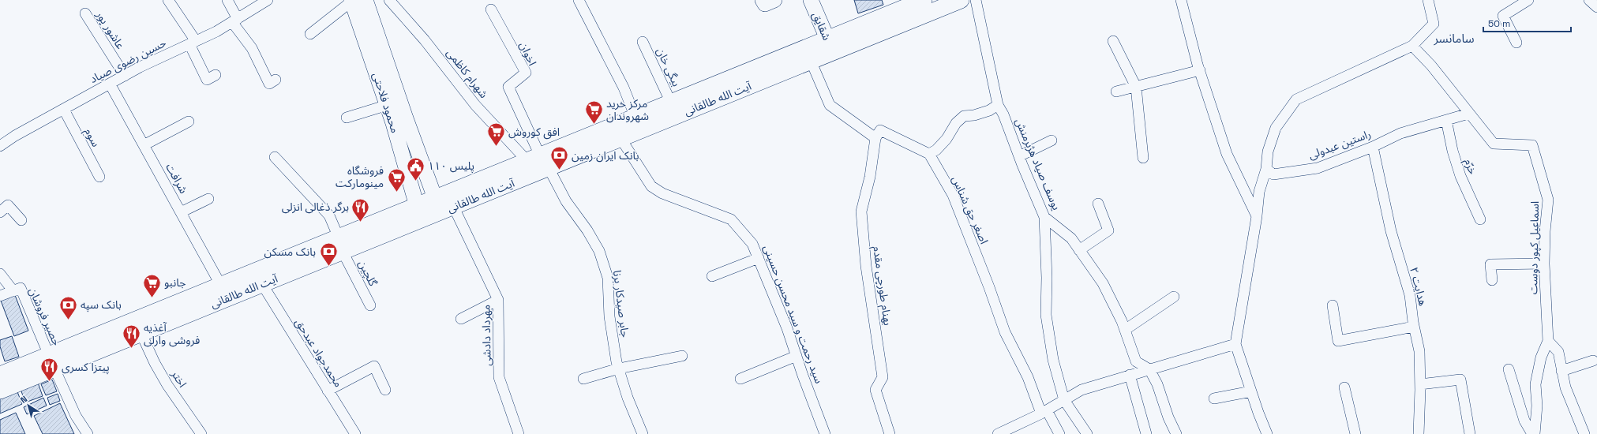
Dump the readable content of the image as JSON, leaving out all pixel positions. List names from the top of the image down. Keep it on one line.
{"streets":{"main road":["آیت الله طالقانی"],"street":["شقایق","عاشور پور","اخوان","حسین رضوی صیاد","بیگی خان","شهرام کاظمی","محمود فلاحتی","سوم","راستین عبدولی","یوسف صیاد هژبرمنش","خرّم","شرافت","اصغر حق شناس","اسماعیل کپور دوست","گلچین","بهنام طورچی مقدم","هدایت ۲","جابر صیدکار برنا","سید رحمت و سید محسن حسینی","حصیر فروشان","مهرداد دادشی","محمدجواد عبدحق","اختر"]},"crossings":[["شقایق","آیت الله طالقانی"],["عاشور پور","حسین رضوی صیاد"],["اخوان","شهرام کاظمی"],["اخوان","آیت الله طالقانی"],["اخوان","جابر صیدکار برنا"],["حسین رضوی صیاد","سوم"],["حسین رضوی صیاد","شرافت"],["بیگی خان","آیت الله طالقانی"],["شهرام کاظمی","آیت الله طالقانی"],["شهرام کاظمی","جابر صیدکار برنا"],["آیت الله طالقانی","محمود فلاحتی"],["آیت الله طالقانی","شرافت"],["آیت الله طالقانی","گلچین"],["آیت الله طالقانی","جابر صیدکار برنا"],["آیت الله طالقانی","سید رحمت و سید محسن حسینی"],["آیت الله طالقانی","حصیر فروشان"],["آیت الله طالقانی","مهرداد دادشی"],["آیت الله طالقانی","محمدجواد عبدحق"],["آیت الله طالقانی","اختر"],["محمود فلاحتی","مهرداد دادشی"],["راستین عبدولی","خرّم"],["راستین عبدولی","اسماعیل کپور دوست"],["راستین عبدولی","هدایت ۲"]],"districts":["سامانسر"],"places":{"supermarket":["مرکز خرید شهروندان","افق کوروش","فروشگاه مینومارکت","جانبو"],"bank":["بانک ایران زمین","بانک مسکن","بانک سپه"],"public building":["پلیس ۱۱۰"],"restaurant":["برگر ذغالی انزلی","آغذیه فروشی وارلی","پیتزا کسری"]},"scale_bar":"50 m","north":"top left"}
